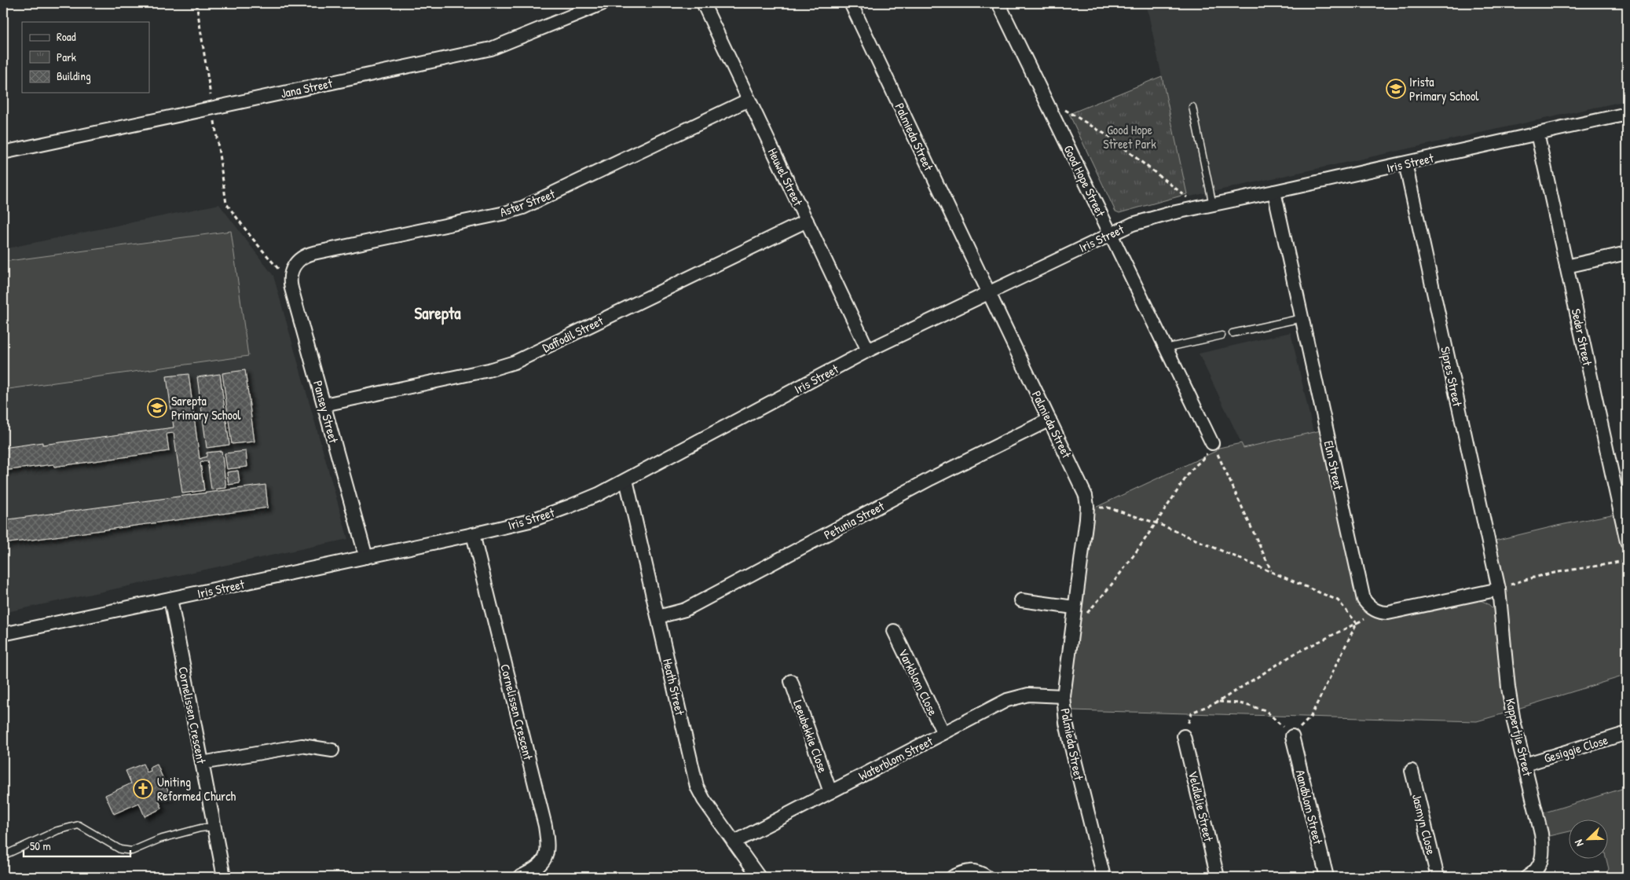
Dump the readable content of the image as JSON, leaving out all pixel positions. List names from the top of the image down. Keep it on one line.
{"streets":{"street":["Jana Street","Palmieda Street","Iris Street","Heuwel Street","Good Hope Street","Aster Street","Daffodil Street","Seder Street","Sipres Street","Pansey Street","Elm Street","Petunia Street","Varkblom Close","Heath Street","Cornelissen Crescent","Leeubekkie Close","Kappertjie Street","Gesiggie Close","Waterblom Street","Veldlelie Street","Aandblom Street","Jasmyn Close"]},"crossings":[["Palmieda Street","Iris Street"],["Palmieda Street","Petunia Street"],["Palmieda Street","Waterblom Street"],["Iris Street","Heuwel Street"],["Iris Street","Good Hope Street"],["Iris Street","Seder Street"],["Iris Street","Sipres Street"],["Iris Street","Pansey Street"],["Iris Street","Elm Street"],["Iris Street","Heath Street"],["Iris Street","Cornelissen Crescent"],["Heuwel Street","Aster Street"],["Heuwel Street","Daffodil Street"],["Aster Street","Pansey Street"],["Daffodil Street","Pansey Street"],["Sipres Street","Kappertjie Street"],["Petunia Street","Heath Street"],["Varkblom Close","Waterblom Street"],["Heath Street","Waterblom Street"],["Leeubekkie Close","Waterblom Street"],["Kappertjie Street","Gesiggie Close"]],"districts":["Sarepta"],"parks":["Good Hope Street Park"],"places":{"school or university":["Irista Primary School","Sarepta Primary School"],"church":["Uniting Reformed Church"]},"legend":["Road","Park","Building"],"scale_bar":"50 m","north":"bottom left"}
